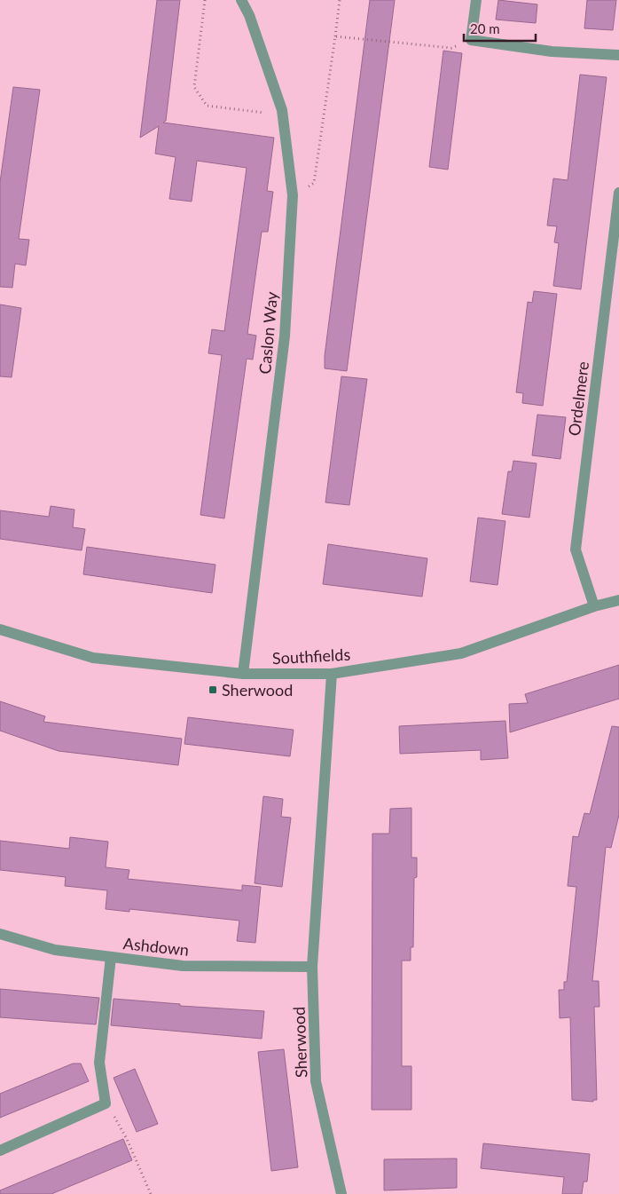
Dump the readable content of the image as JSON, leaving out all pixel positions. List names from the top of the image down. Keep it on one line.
{"streets":{"street":["Caslon Way","Ordelmere","Southfields","Ashdown","Sherwood"]},"crossings":[["Caslon Way","Southfields"],["Ordelmere","Southfields"],["Southfields","Sherwood"],["Ashdown","Sherwood"]],"places":{"transit":["Sherwood"]},"scale_bar":"20 m"}
